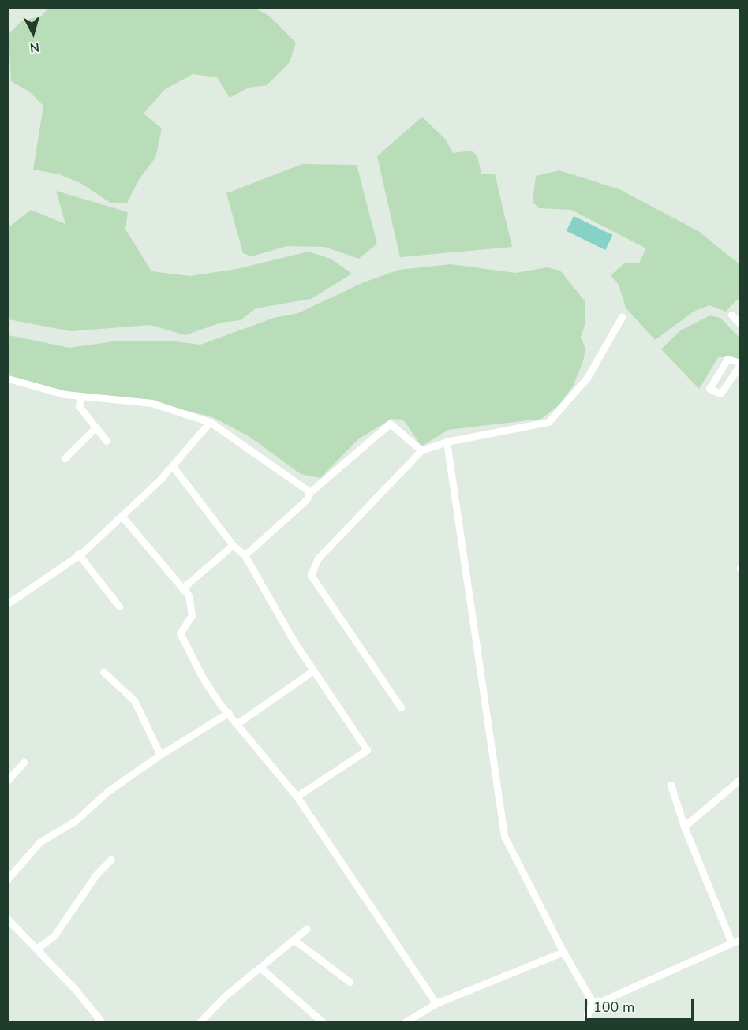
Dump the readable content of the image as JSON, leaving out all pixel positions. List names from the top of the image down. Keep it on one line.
{"scale_bar":"100 m","north":"bottom"}
